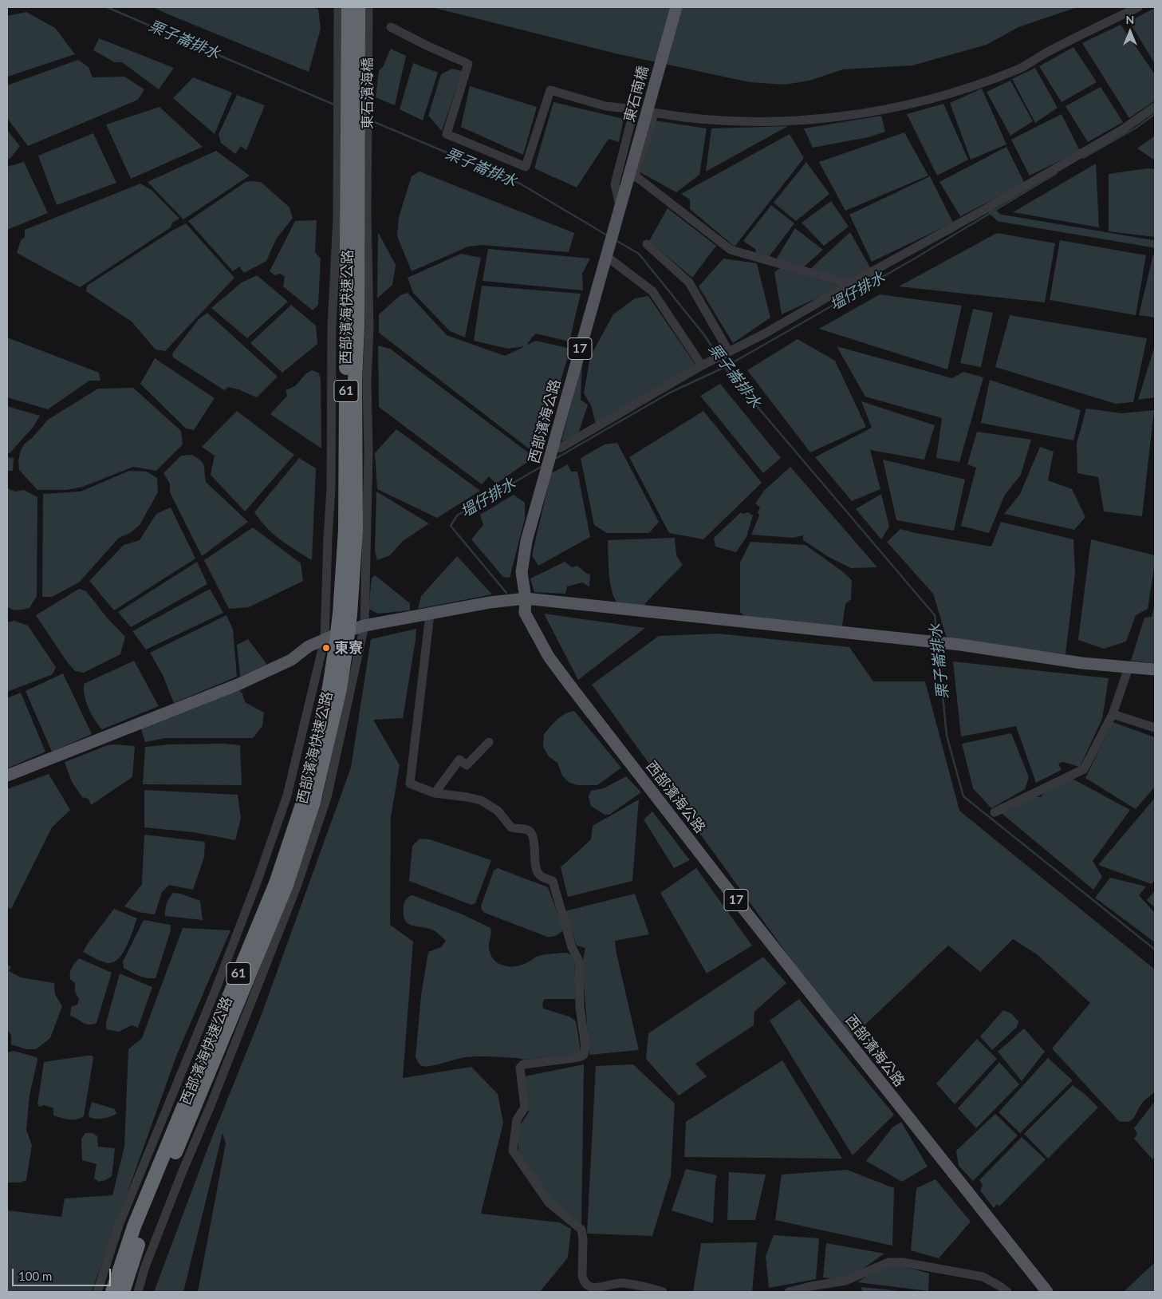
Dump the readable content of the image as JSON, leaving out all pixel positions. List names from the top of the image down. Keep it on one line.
{"streets":{"highway":["東石濱海橋","西部濱海快速公路","61"],"main road":["東石南橋","17","西部濱海公路"]},"crossings":[["東石濱海橋","西部濱海快速公路"],["東石南橋","西部濱海公路"]],"water":["栗子崙排水","塭仔排水"],"places":["東寮"],"scale_bar":"100 m","north":"top"}
